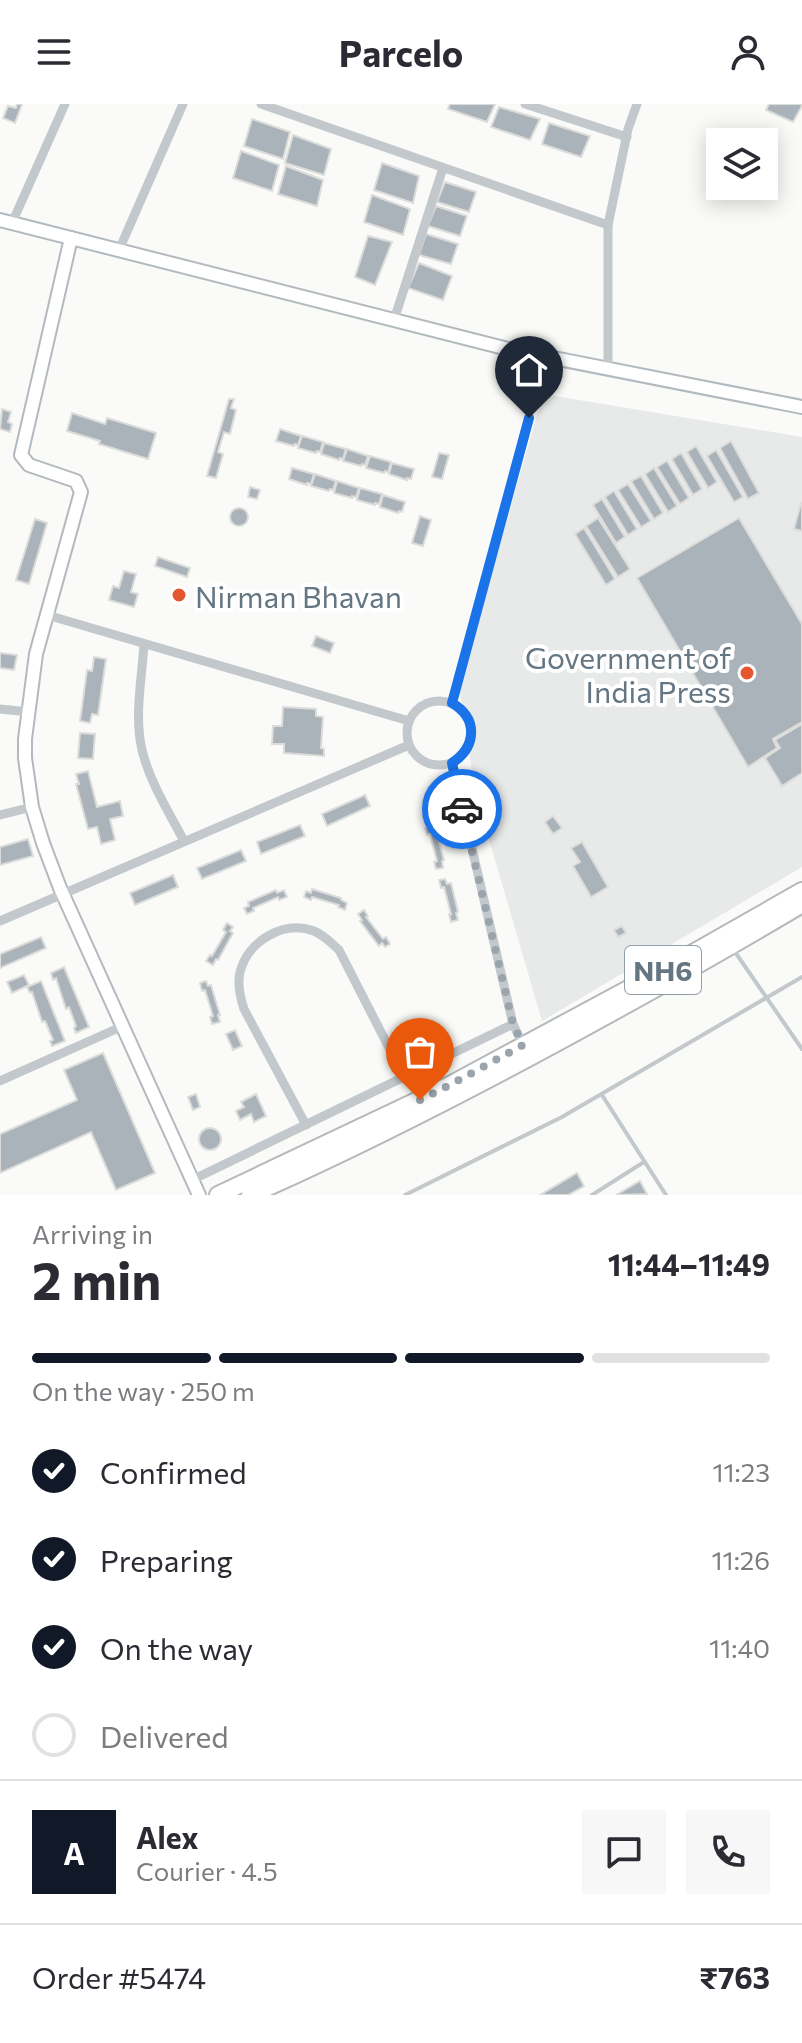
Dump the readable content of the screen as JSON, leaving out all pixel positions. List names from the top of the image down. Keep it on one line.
{"streets":{"highway":["NH6"]},"places":["Nirman Bhavan","Government of India Press"],"page":{"header":"Parcelo","heading":["2 min","Arriving in","11:44–11:49"],"panel":["Alex","Courier · 4.5","Order #5474","₹763"],"bar":"On the way · 250 m","list":[["Confirmed","11:23"],["Preparing","11:26"],["On the way","11:40"],"Delivered"],"round":"A"}}
